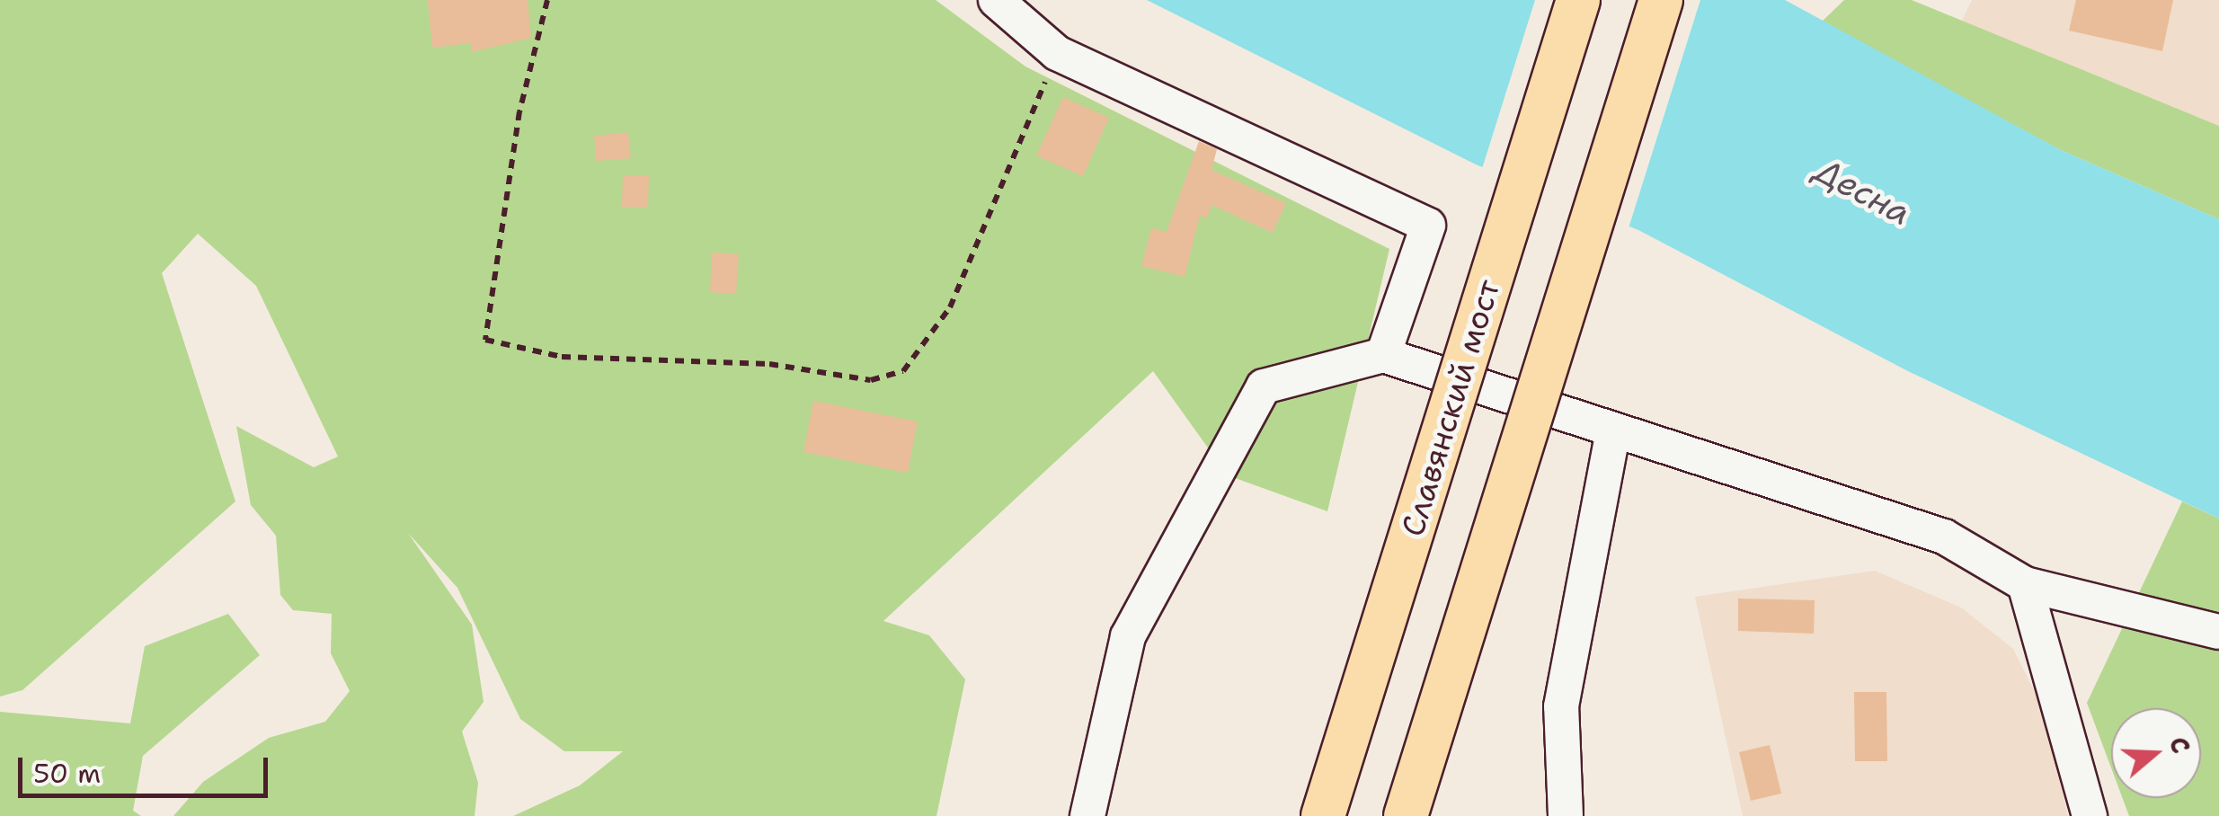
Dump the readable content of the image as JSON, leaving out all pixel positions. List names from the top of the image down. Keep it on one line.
{"streets":{"main road":["Славянский мост"]},"water":["Десна"],"scale_bar":"50 m","north":"right"}
